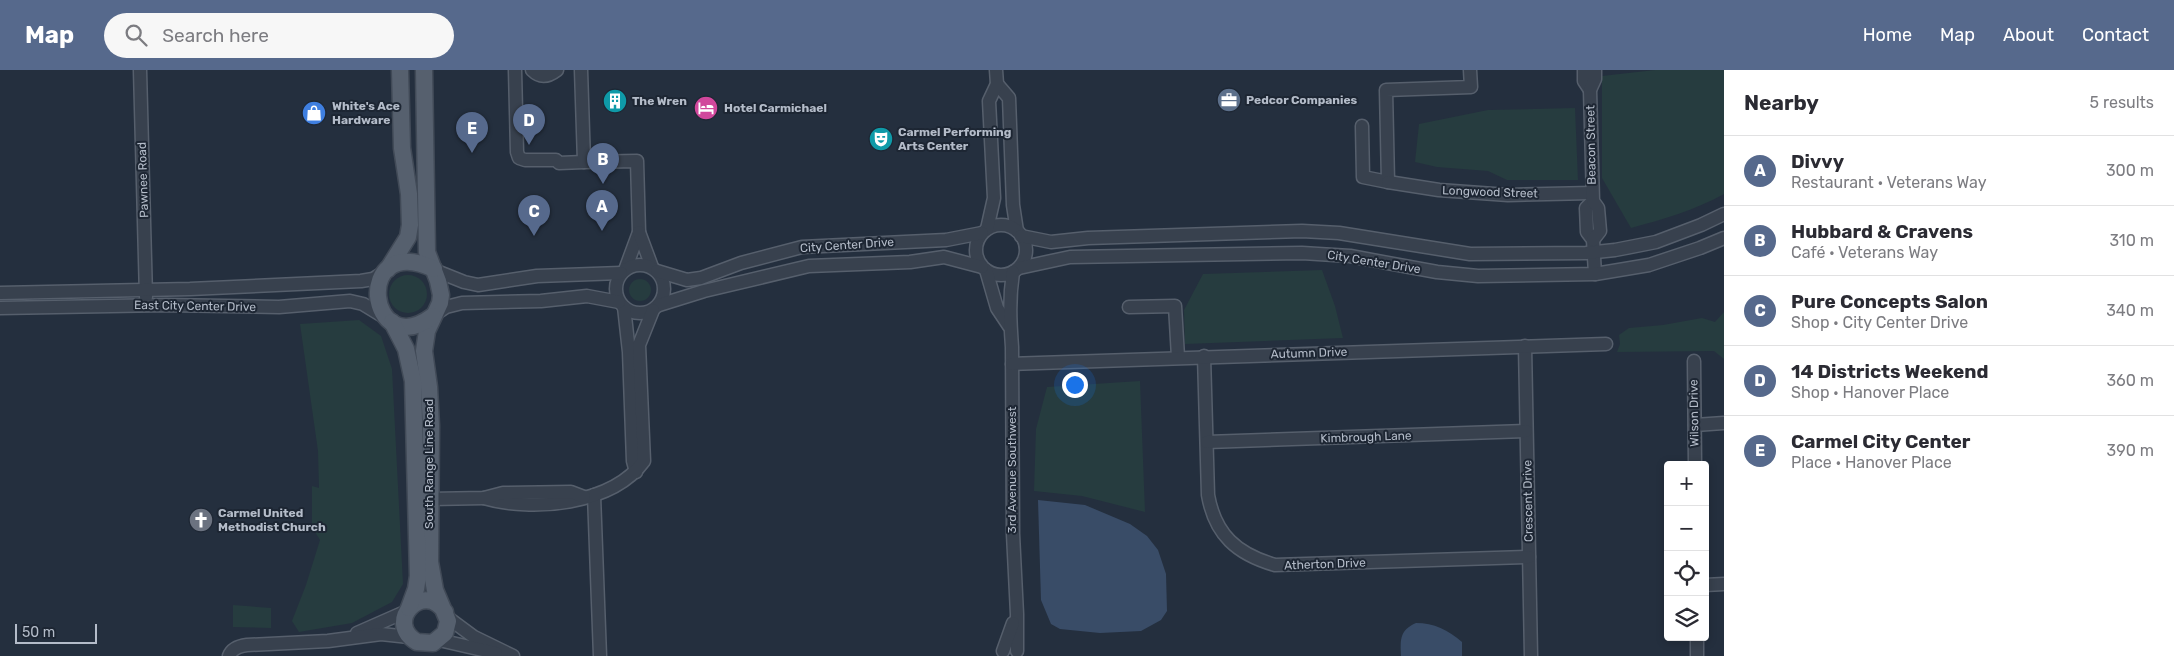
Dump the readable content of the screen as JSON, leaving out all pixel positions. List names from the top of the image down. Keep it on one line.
{"streets":{"main road":["South Range Line Road"],"street":["Beacon Street","Pawnee Road","Longwood Street","City Center Drive","East City Center Drive","Autumn Drive","Wilson Drive","Kimbrough Lane","3rd Avenue Southwest","Crescent Drive","Atherton Drive"]},"crossings":[["Beacon Street","Longwood Street"],["Beacon Street","City Center Drive"],["Pawnee Road","East City Center Drive"],["City Center Drive","3rd Avenue Southwest"],["East City Center Drive","South Range Line Road"],["Autumn Drive","3rd Avenue Southwest"],["Autumn Drive","Crescent Drive"],["Autumn Drive","Atherton Drive"],["Kimbrough Lane","Crescent Drive"],["Kimbrough Lane","Atherton Drive"],["Crescent Drive","Atherton Drive"]],"places":{"office":["Pedcor Companies"],"building":["The Wren"],"hotel":["Hotel Carmichael"],"shop":["White's Ace Hardware"],"theatre":["Carmel Performing Arts Center"],"church":["Carmel United Methodist Church"]},"scale_bar":"50 m","page":{"header":"Map","search":"Search here","nav":["Home","Map","About","Contact"],"heading":["Nearby","5 results"],"pins":["D","E","B","A","C"],"list":[{"mark":"A","name":"Divvy","note":"Restaurant · Veterans Way","value":"300 m"},{"mark":"B","name":"Hubbard & Cravens","note":"Café · Veterans Way","value":"310 m"},{"mark":"C","name":"Pure Concepts Salon","note":"Shop · City Center Drive","value":"340 m"},{"mark":"D","name":"14 Districts Weekend","note":"Shop · Hanover Place","value":"360 m"},{"mark":"E","name":"Carmel City Center","note":"Place · Hanover Place","value":"390 m"}],"map_buttons":["+","−"],"scale":"50 m"}}
